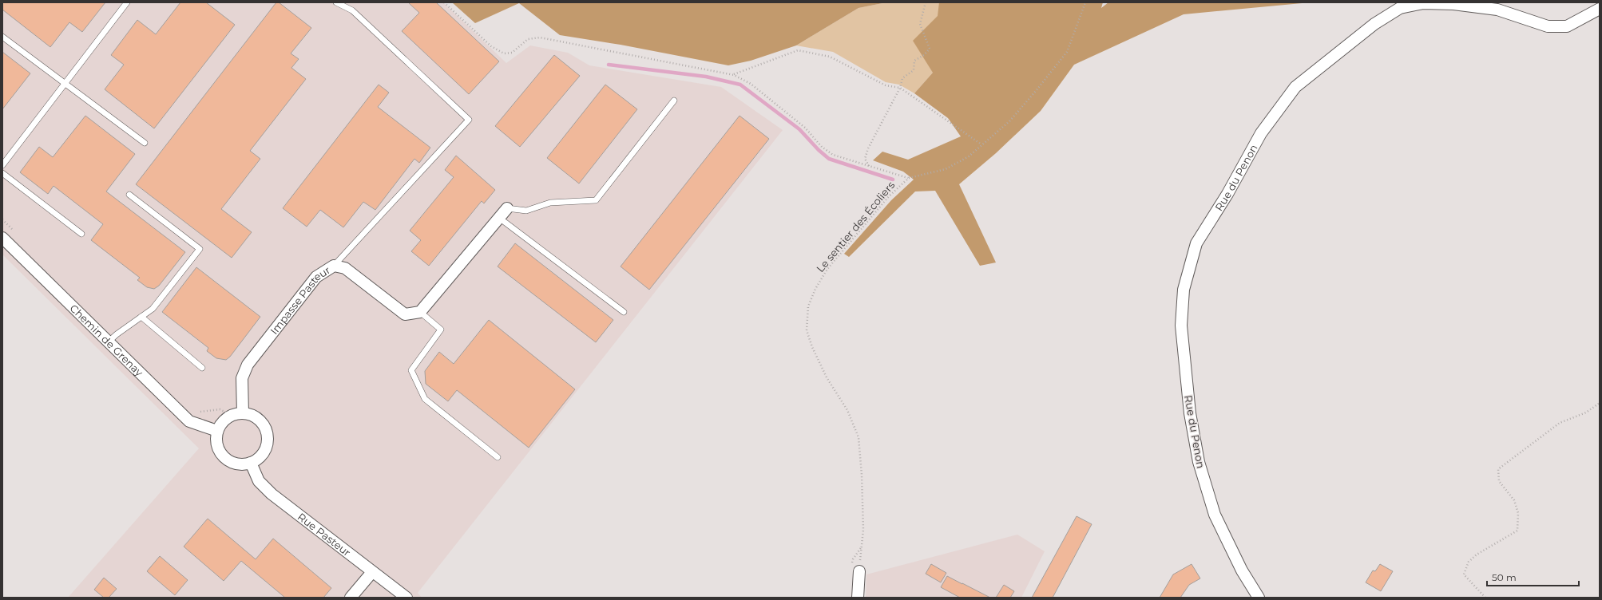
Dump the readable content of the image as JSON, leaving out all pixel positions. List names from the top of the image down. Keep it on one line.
{"streets":{"street":["Rue du Penon","Impasse Pasteur","Chemin de Grenay","Rue Pasteur"],"path":["Le sentier des Écoliers"]},"crossings":[["Impasse Pasteur","Chemin de Grenay"],["Impasse Pasteur","Rue Pasteur"],["Chemin de Grenay","Rue Pasteur"]],"scale_bar":"50 m"}
